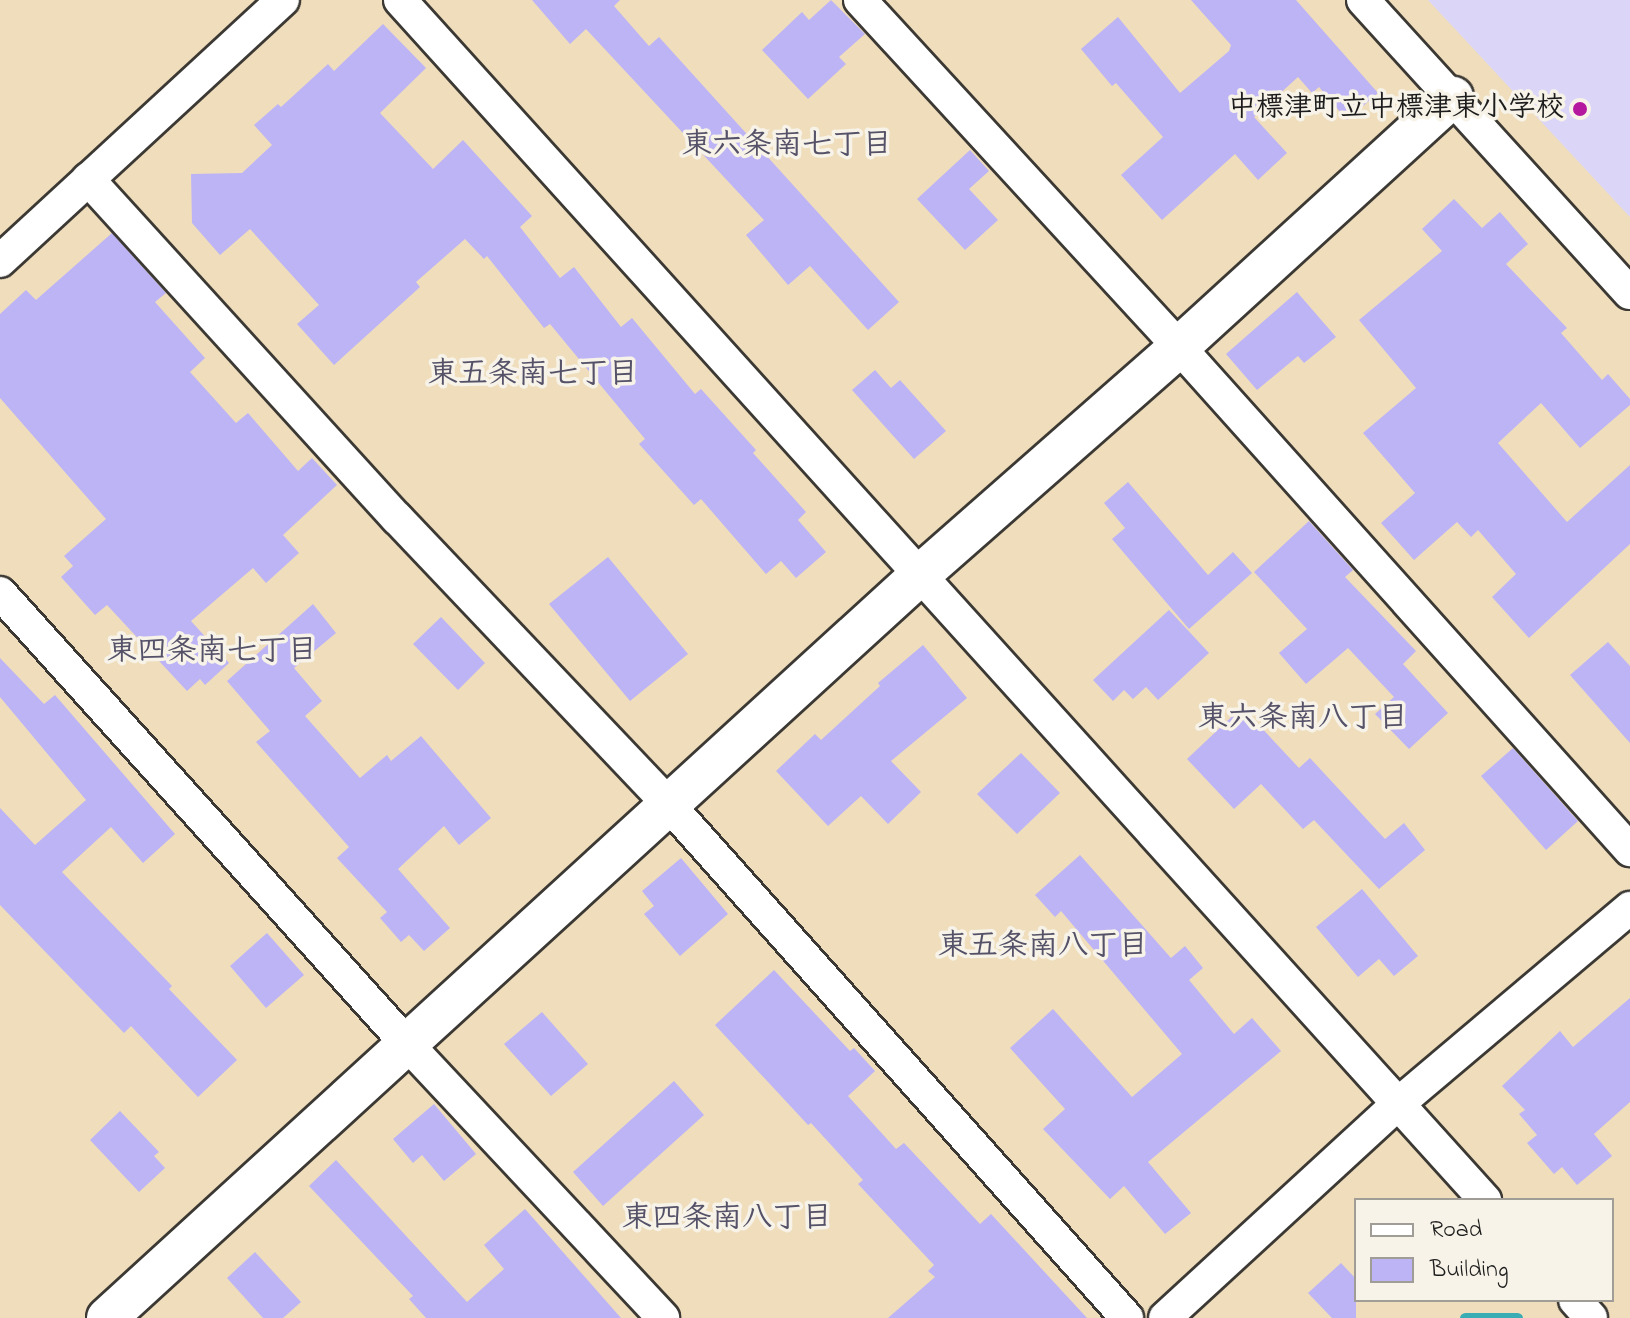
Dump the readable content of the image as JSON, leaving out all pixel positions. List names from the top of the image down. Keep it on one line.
{"districts":["東六条南七丁目","東五条南七丁目","東四条南七丁目","東六条南八丁目","東五条南八丁目","東四条南八丁目"],"places":["中標津町立中標津東小学校"],"legend":["Road","Building"]}
